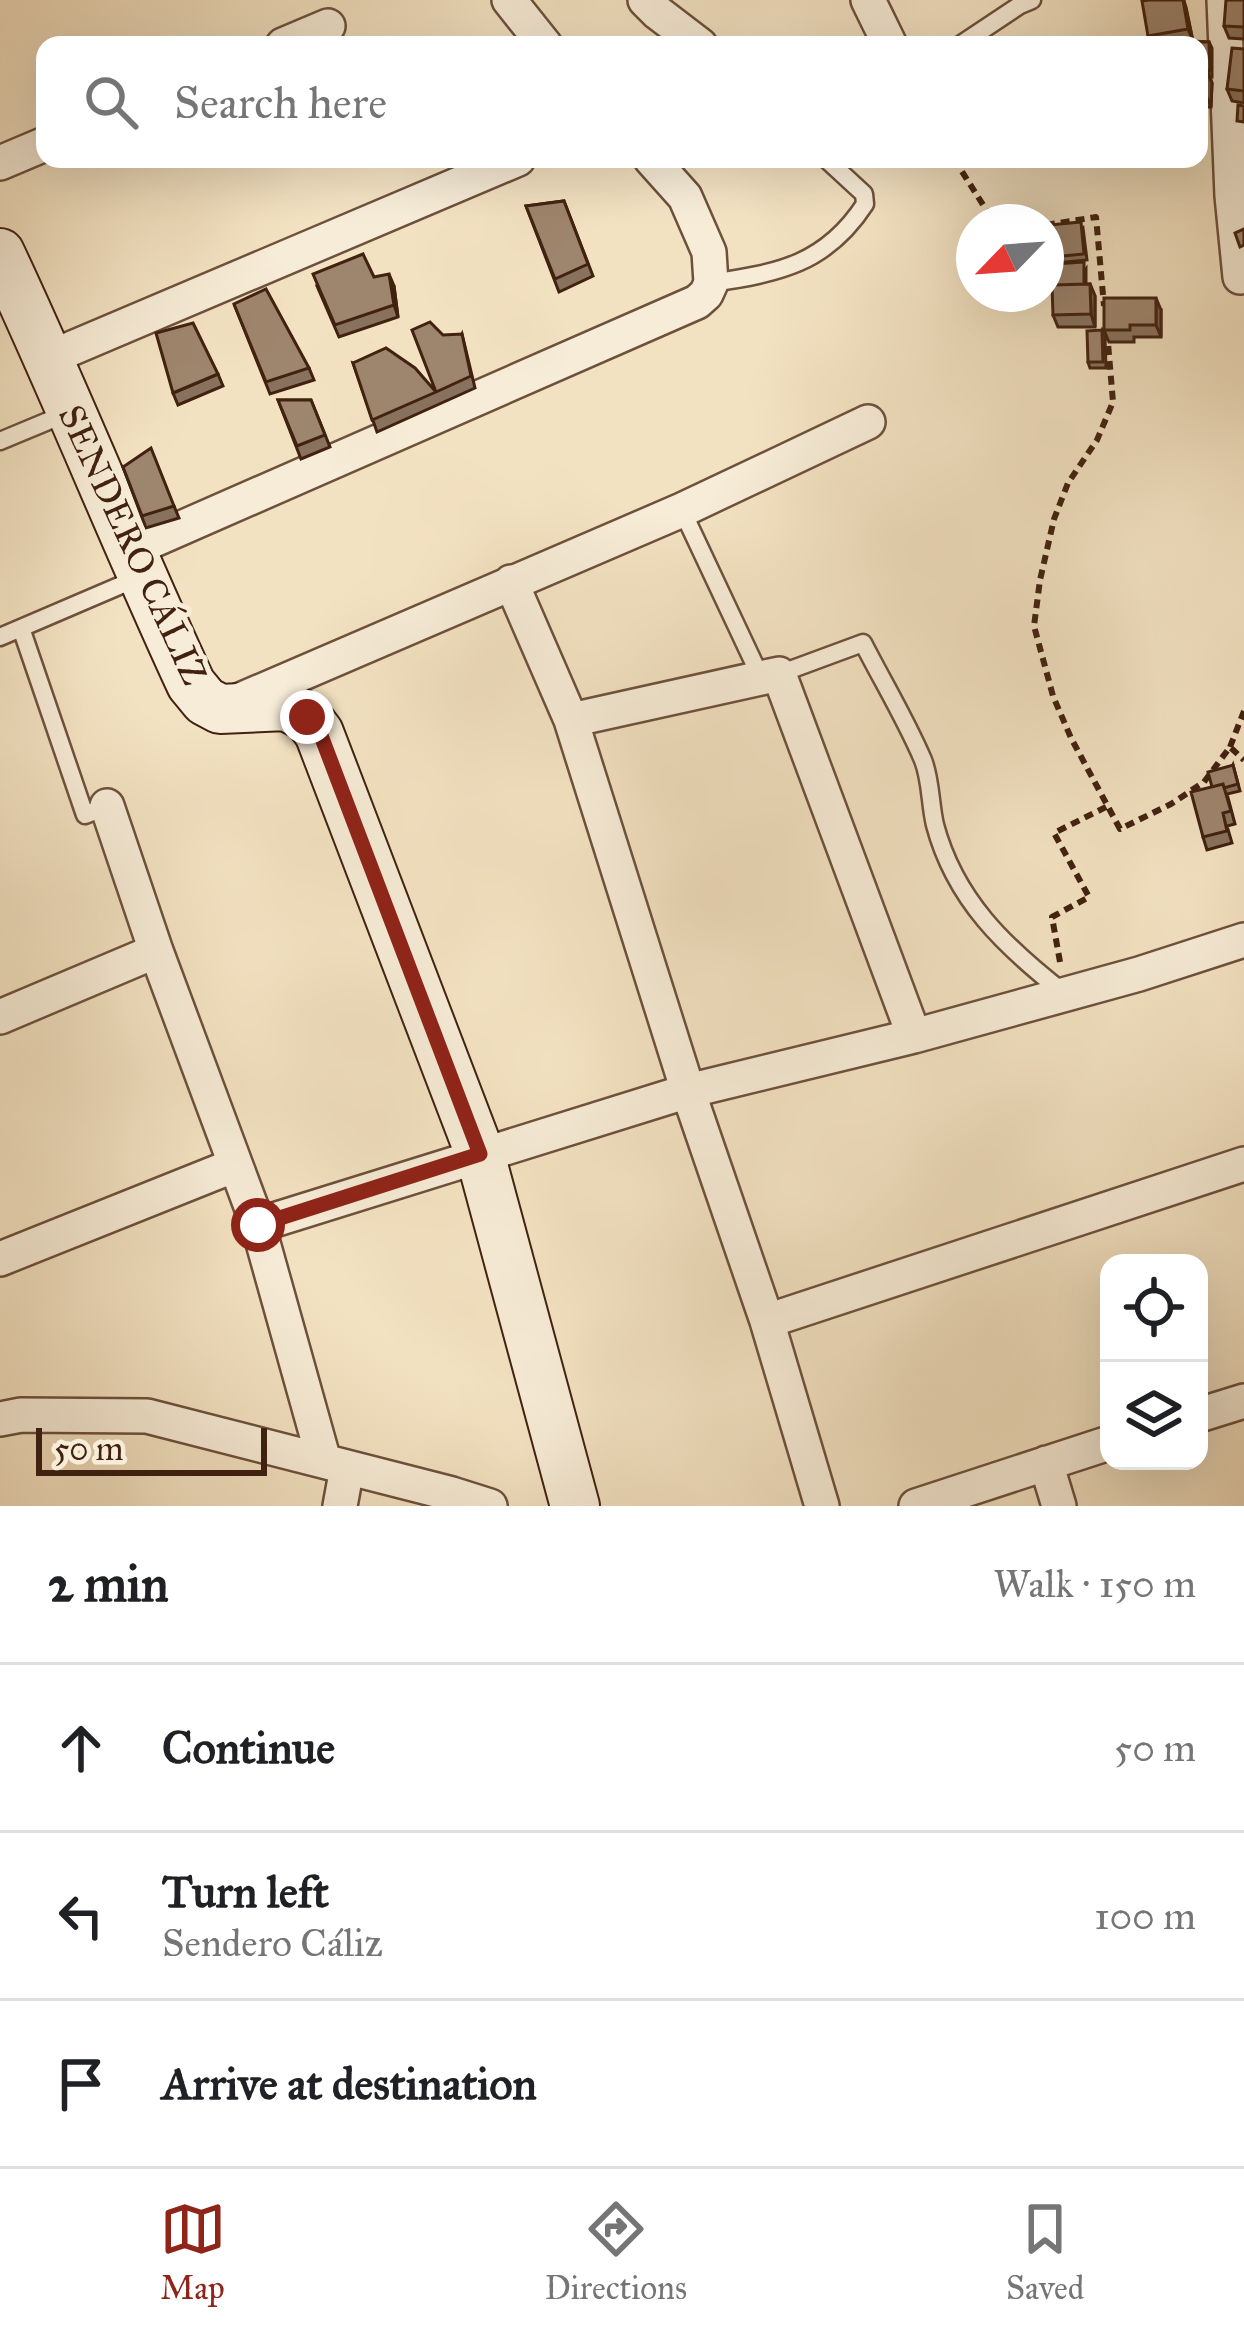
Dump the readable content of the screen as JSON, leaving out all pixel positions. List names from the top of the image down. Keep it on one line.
{"streets":{"street":["SENDERO CÁLIZ"]},"scale_bar":"50 m","north":"bottom left","page":{"search":"Search here","scale":"50 m","heading":["2 min","Walk · 150 m"],"list":[["Continue","50 m"],["Turn left","Sendero Cáliz","100 m"],"Arrive at destination"],"nav":["Map","Directions","Saved"]}}
